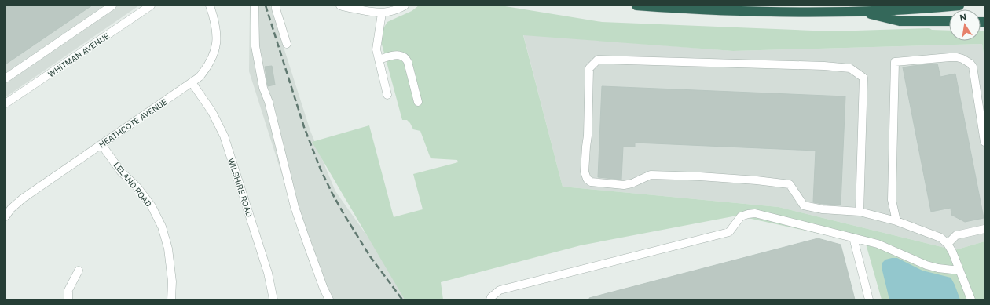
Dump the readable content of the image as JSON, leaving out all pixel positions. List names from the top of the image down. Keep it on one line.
{"streets":{"street":["WHITMAN AVENUE","HEATHCOTE AVENUE","LELAND ROAD","WILSHIRE ROAD"]},"crossings":[["HEATHCOTE AVENUE","LELAND ROAD"],["HEATHCOTE AVENUE","WILSHIRE ROAD"]],"north":"top"}
